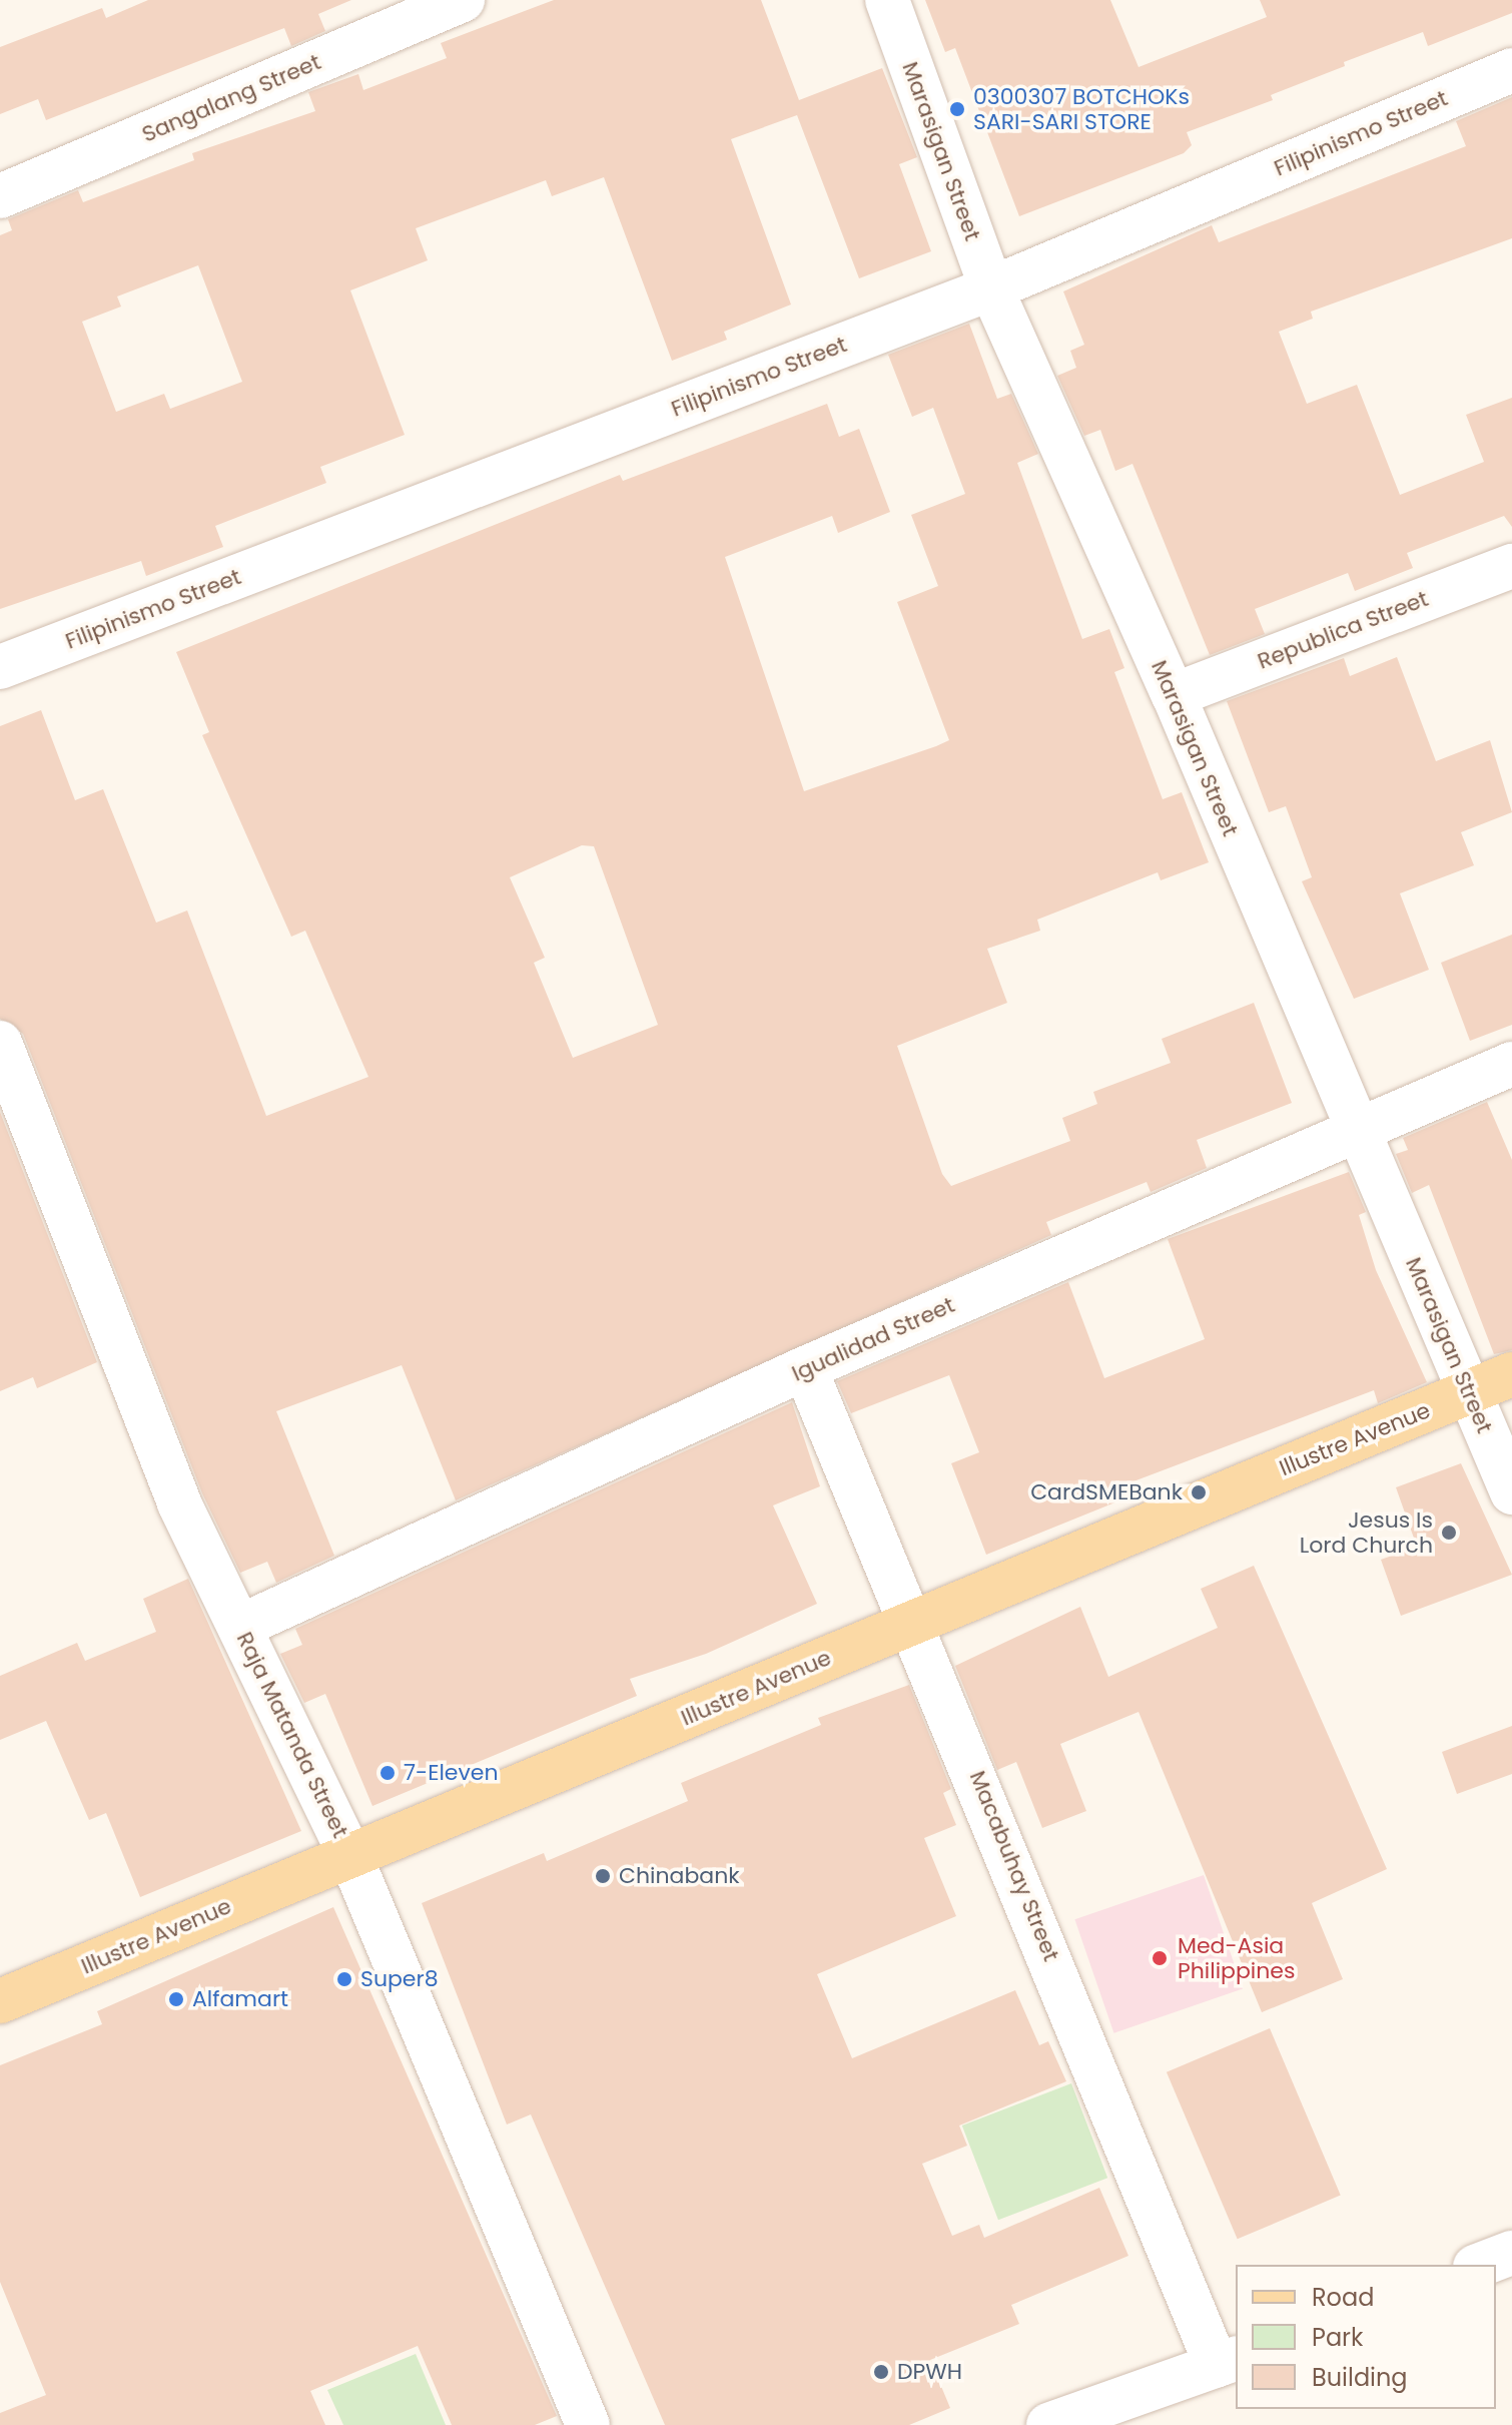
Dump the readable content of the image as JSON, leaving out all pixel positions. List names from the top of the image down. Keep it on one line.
{"streets":{"main road":["Illustre Avenue"],"street":["Sangalang Street","Filipinismo Street","Marasigan Street","Republica Street","Igualidad Street","Raja Matanda Street","Macabuhay Street"]},"crossings":[["Filipinismo Street","Marasigan Street"],["Marasigan Street","Republica Street"],["Marasigan Street","Igualidad Street"],["Marasigan Street","Illustre Avenue"],["Igualidad Street","Raja Matanda Street"],["Igualidad Street","Macabuhay Street"],["Illustre Avenue","Raja Matanda Street"],["Illustre Avenue","Macabuhay Street"]],"places":["0300307 BOTCHOKs SARI-SARI STORE","CardSMEBank","Jesus Is Lord Church","7-Eleven","Chinabank","Med-Asia Philippines","Super8","Alfamart","DPWH"],"legend":["Road","Park","Building"]}
